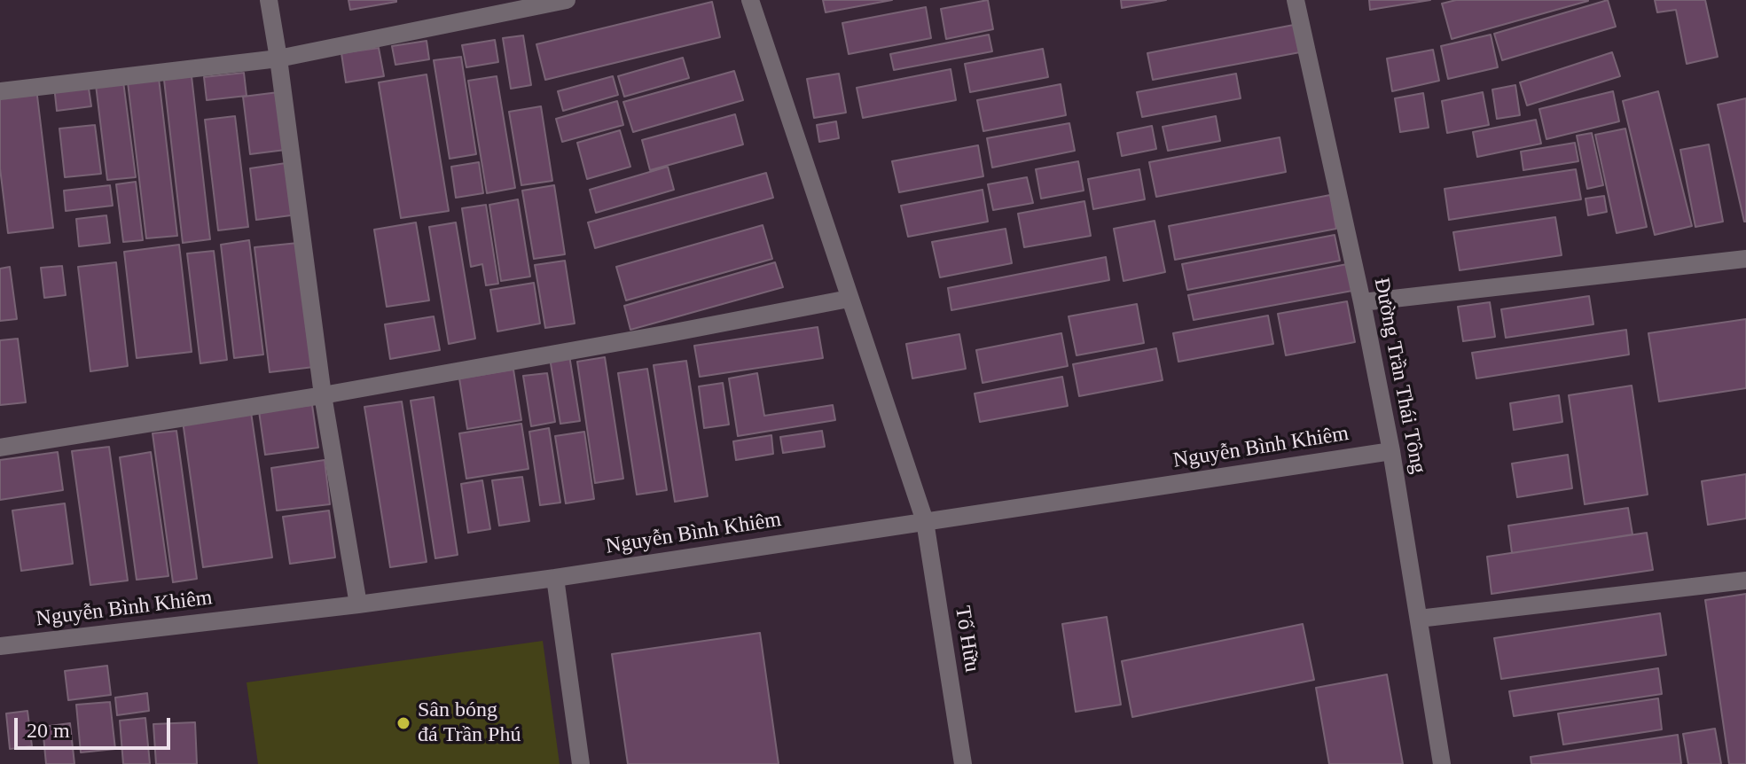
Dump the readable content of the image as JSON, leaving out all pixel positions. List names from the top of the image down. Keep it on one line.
{"streets":{"street":["Đường Trần Thái Tông","Nguyễn Bình Khiêm","Tố Hữu"]},"crossings":[["Đường Trần Thái Tông","Nguyễn Bình Khiêm"],["Nguyễn Bình Khiêm","Tố Hữu"]],"places":["Sân bóng đá Trần Phú"],"scale_bar":"20 m"}
